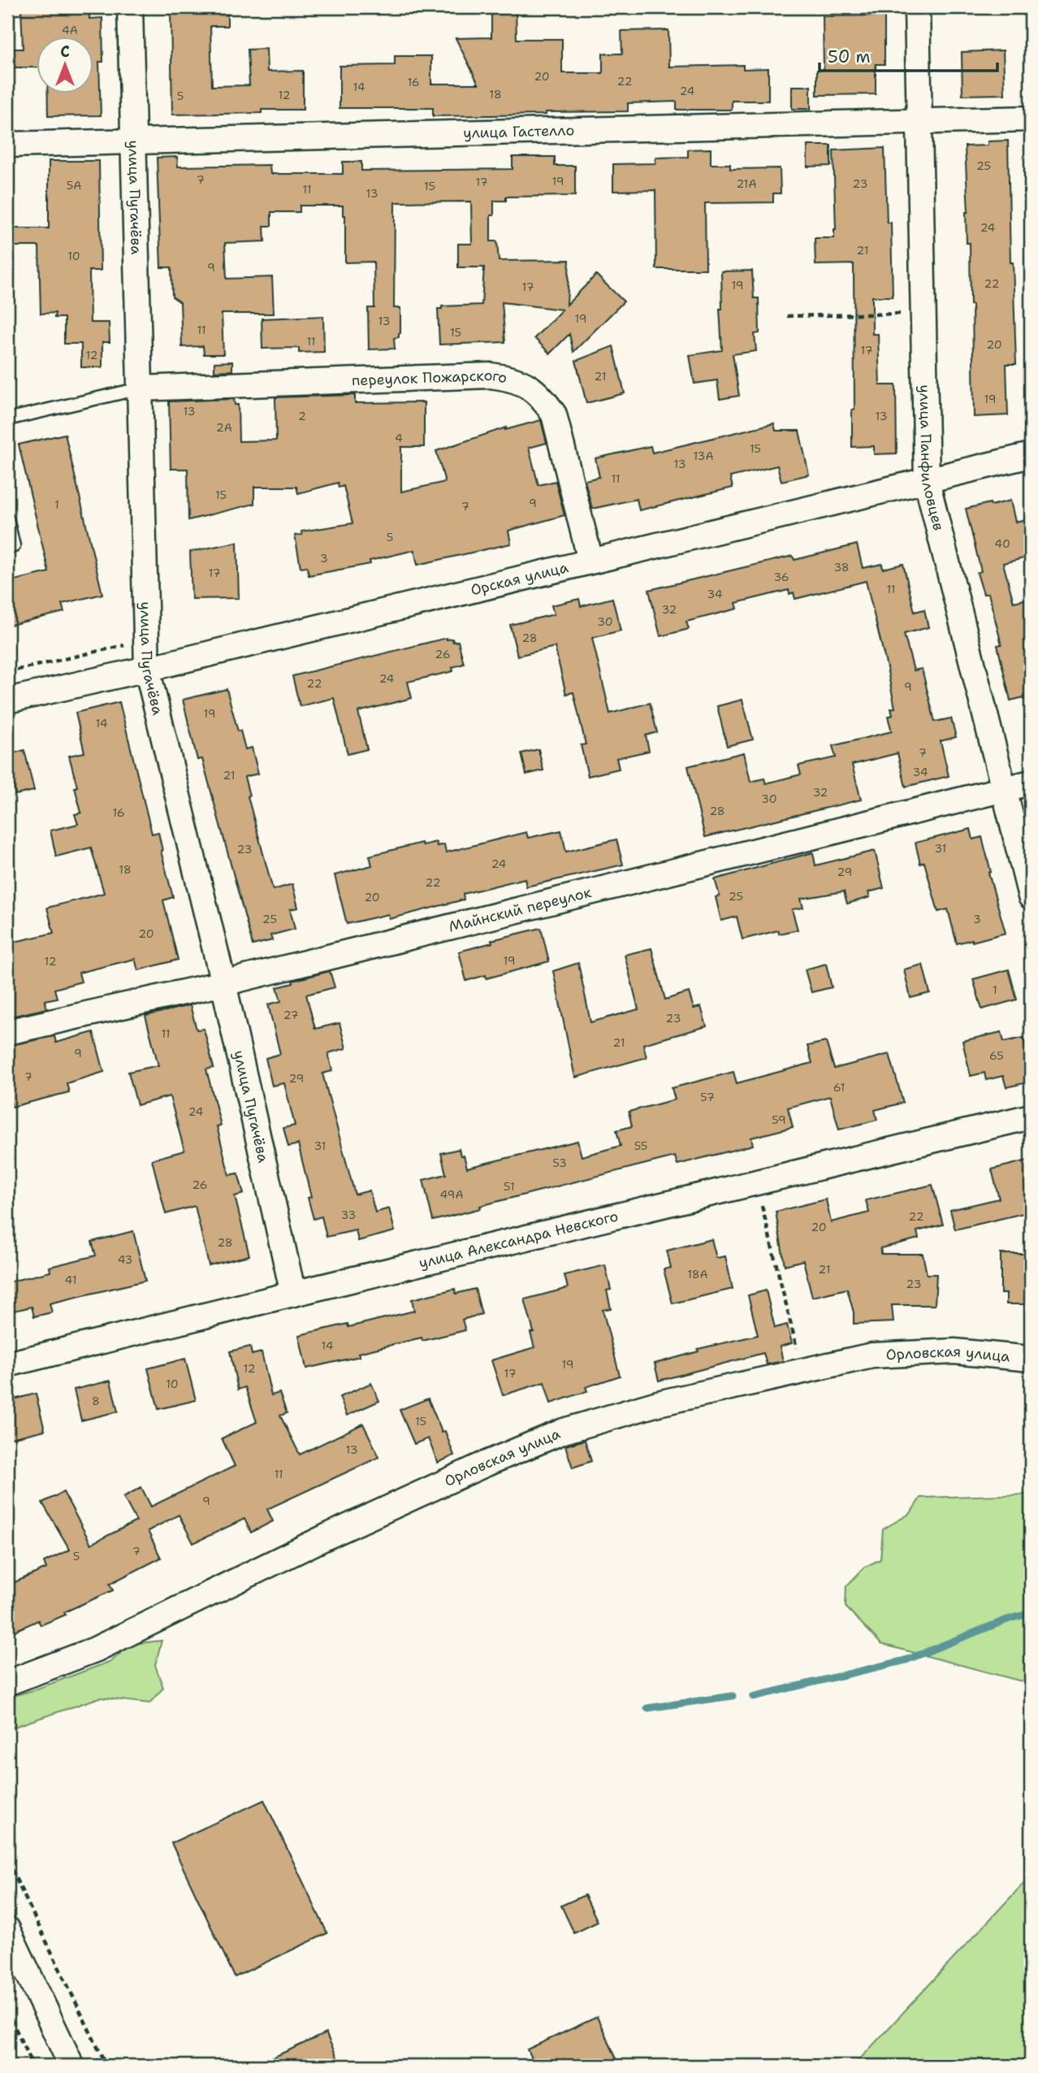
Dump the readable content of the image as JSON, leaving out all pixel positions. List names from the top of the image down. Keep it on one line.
{"streets":{"street":["улица Гастелло","улица Пугачёва","переулок Пожарского","улица Панфиловцев","Орская улица","Майнский переулок","улица Александра Невского","Орловская улица"]},"crossings":[["улица Гастелло","улица Пугачёва"],["улица Гастелло","улица Панфиловцев"],["улица Пугачёва","переулок Пожарского"],["улица Пугачёва","Орская улица"],["улица Пугачёва","Майнский переулок"],["улица Пугачёва","улица Александра Невского"],["переулок Пожарского","Орская улица"],["улица Панфиловцев","Орская улица"],["улица Панфиловцев","Майнский переулок"]],"house_numbers":["4А","20","22","16","14","24","18","12","5","25","7","19","17","21А","23","5А","15","11","13","24","21","10","9","22","19","17","19","13","11","15","11","20","17","12","21","19","13","2","13","2А","4","15","13А","13","11","15","9","1","7","5","40","3","38","17","36","11","34","32","30","28","26","24","22","9","19","14","7","34","21","32","30","28","16","31","23","24","18","29","22","25","20","25","3","20","19","12","1","27","23","11","21","9","65","7","29","61","57","24","59","31","55","53","26","51","49А","33","22","20","28","43","21","18А","41","23","14","19","12","17","10","8","15","13","11","9","7","5"],"scale_bar":"50 m","north":"top"}
